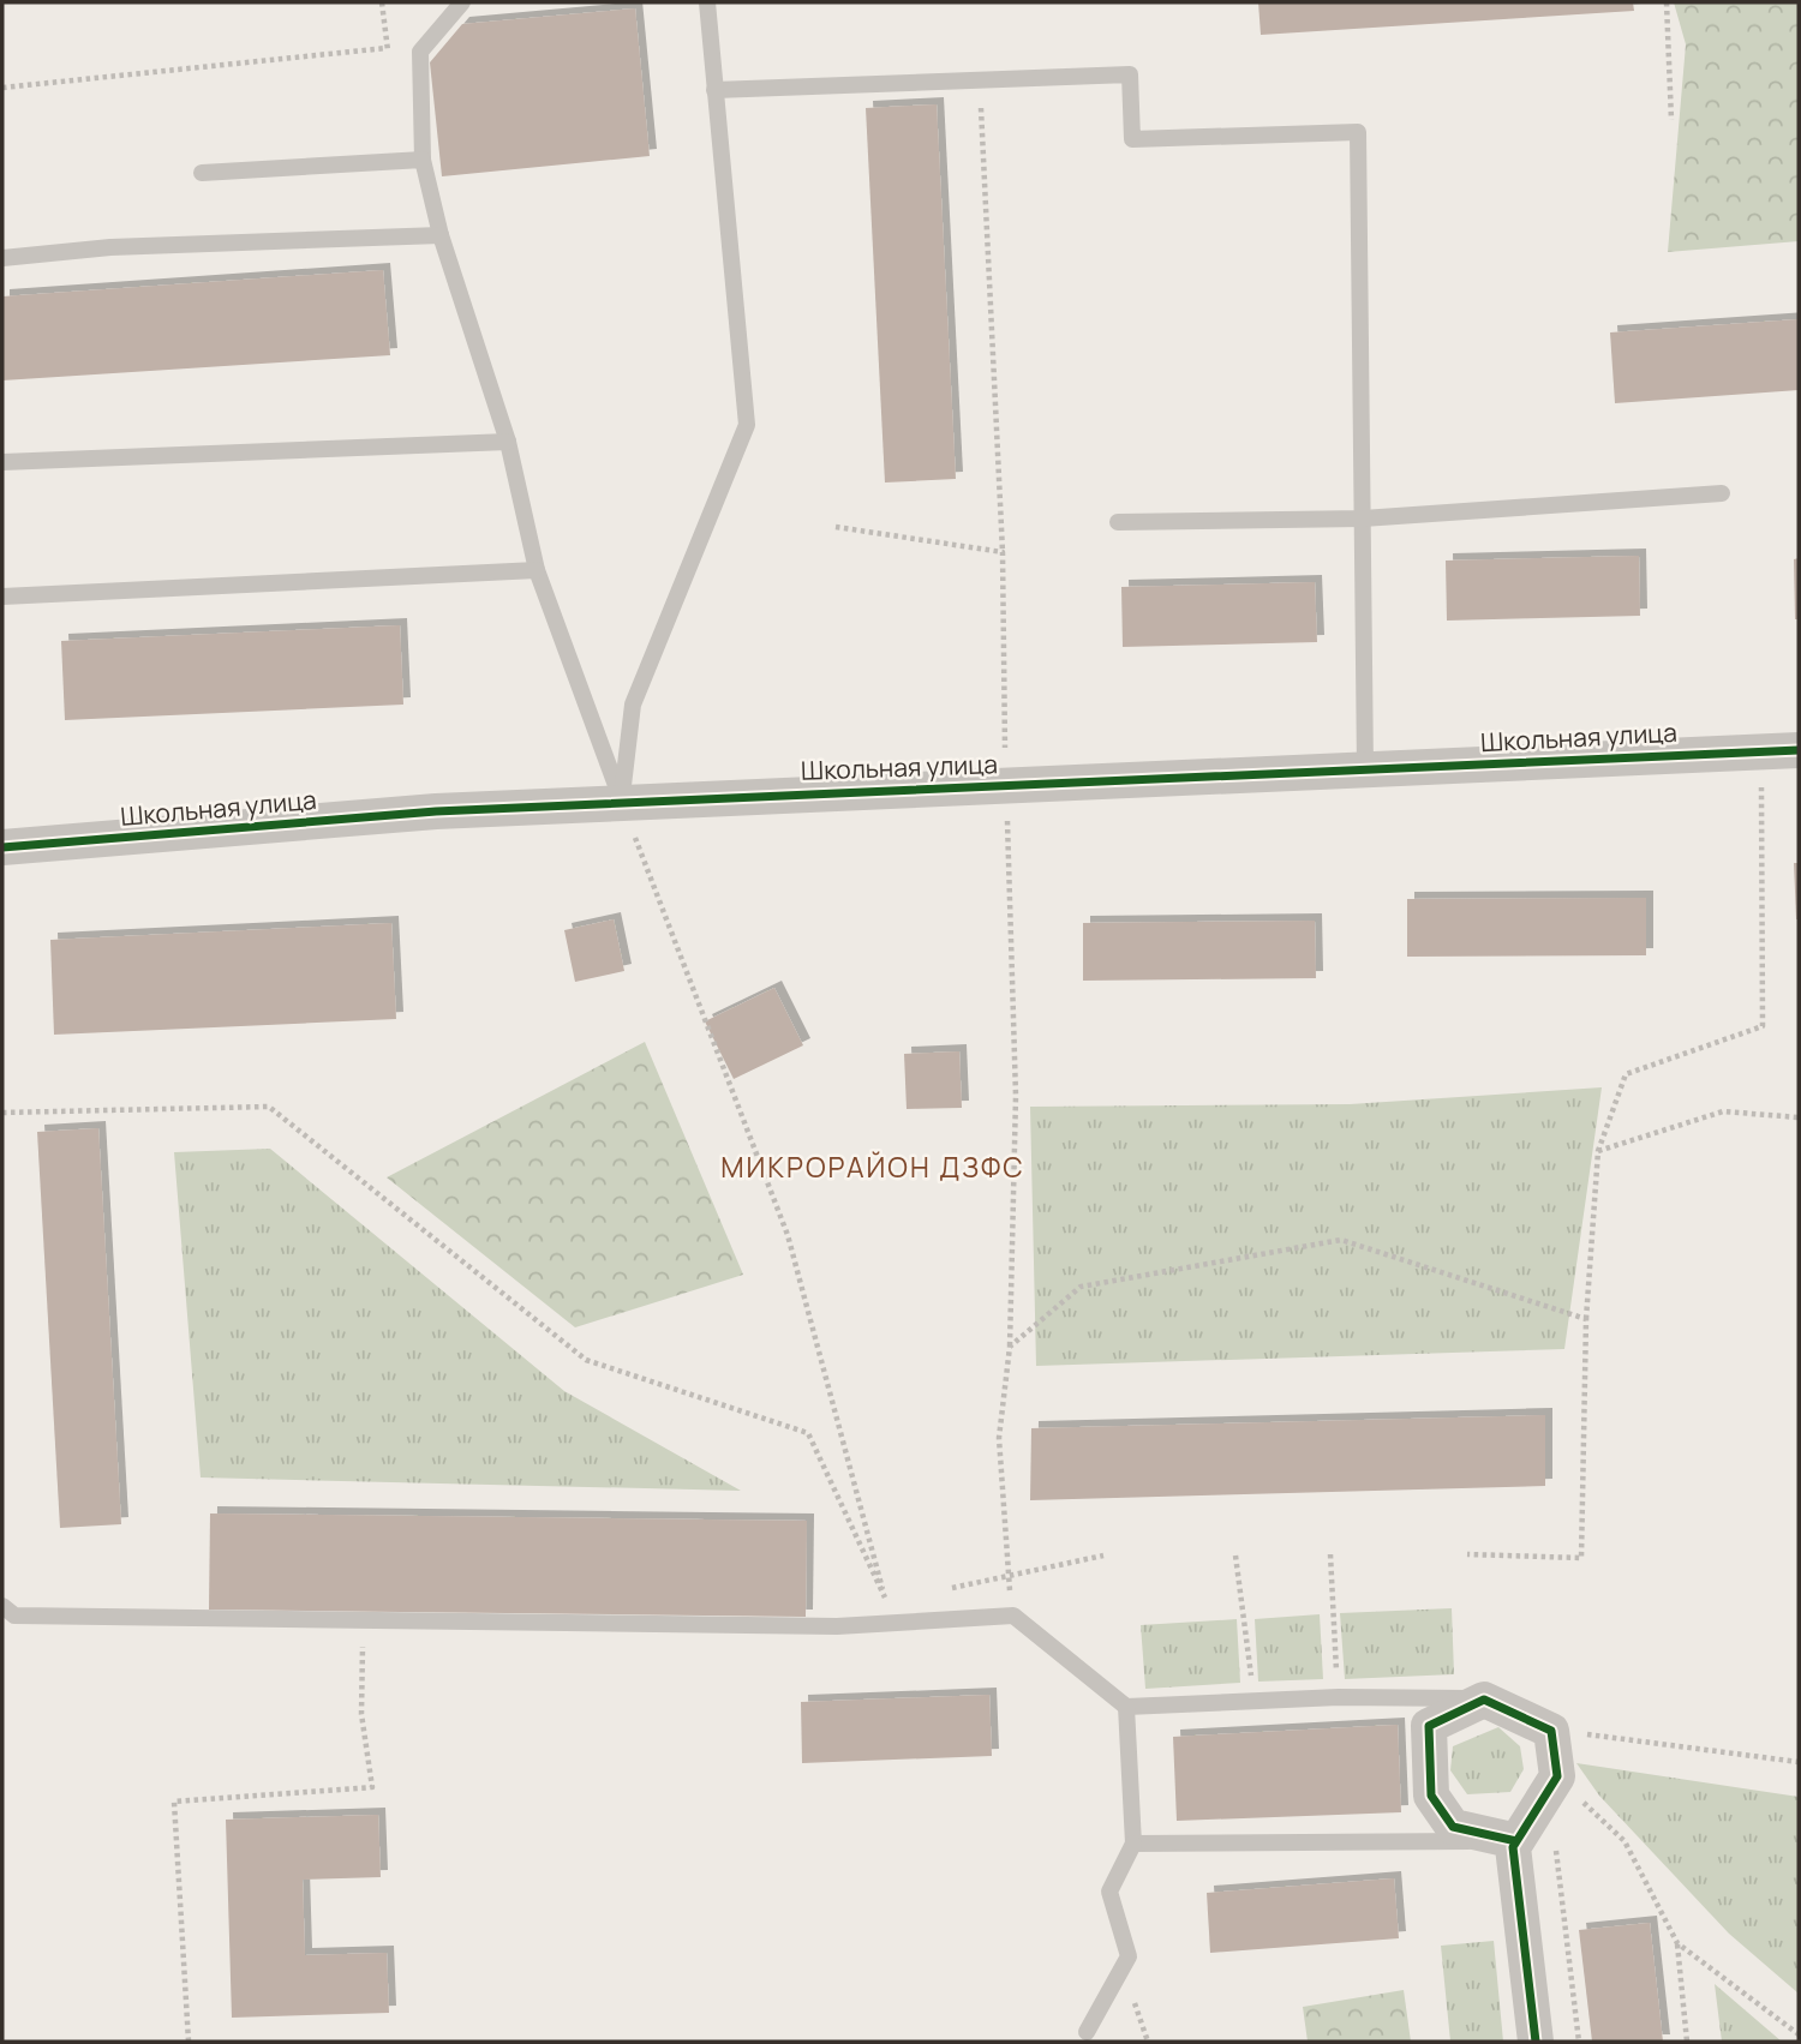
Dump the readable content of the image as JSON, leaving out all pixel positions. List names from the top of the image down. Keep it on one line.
{"streets":{"street":["Школьная улица"]},"districts":["МИКРОРАЙОН ДЗФС"]}
